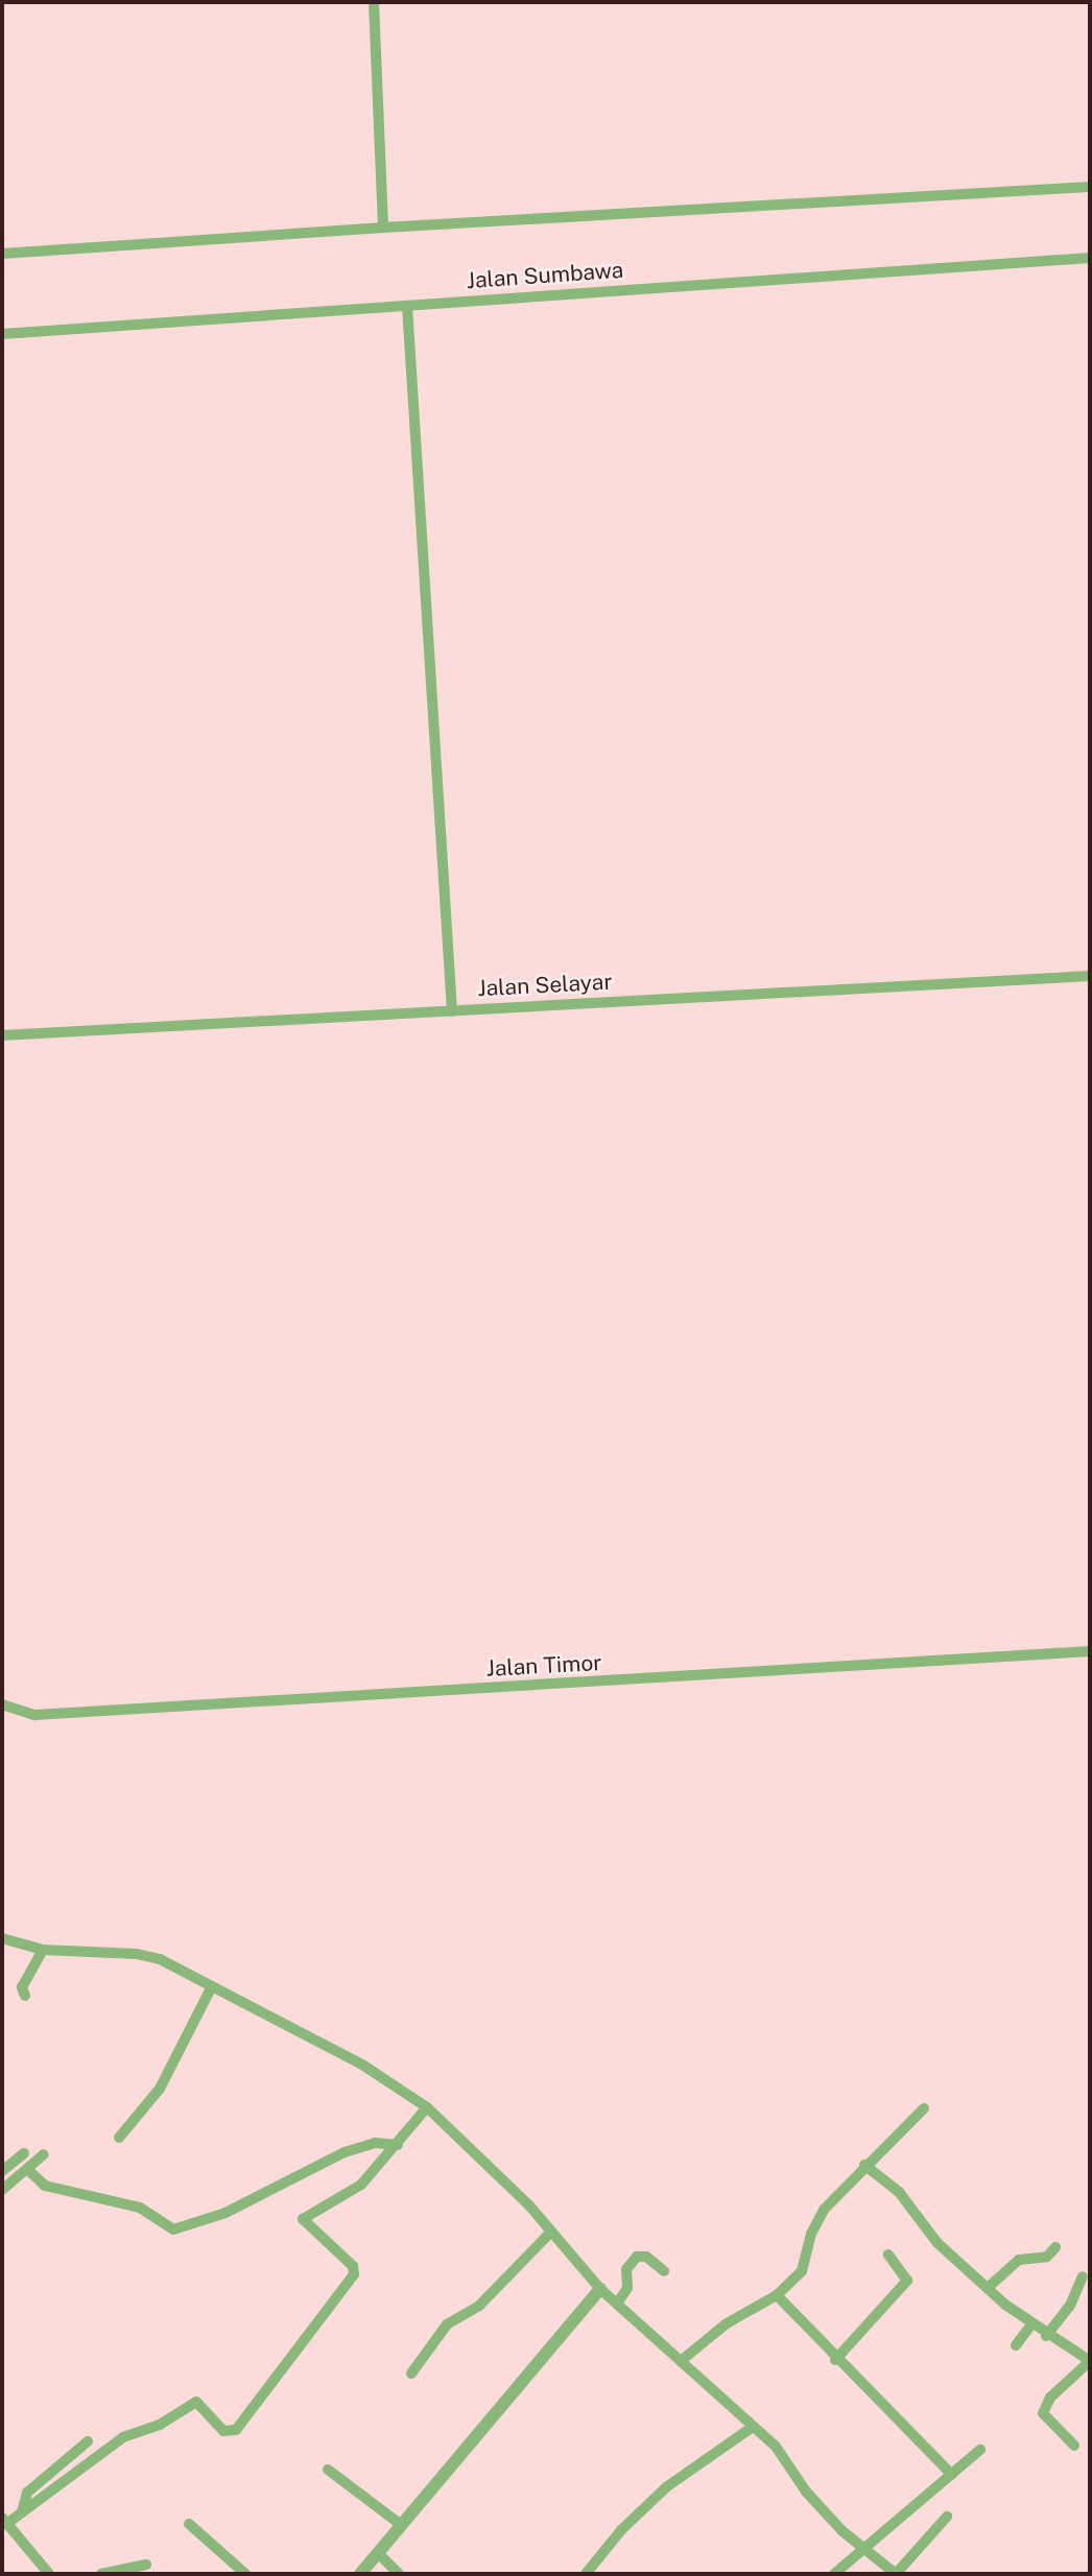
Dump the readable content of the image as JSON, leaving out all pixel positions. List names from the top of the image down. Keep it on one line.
{"streets":{"street":["Jalan Sumbawa","Jalan Selayar","Jalan Timor"]}}
